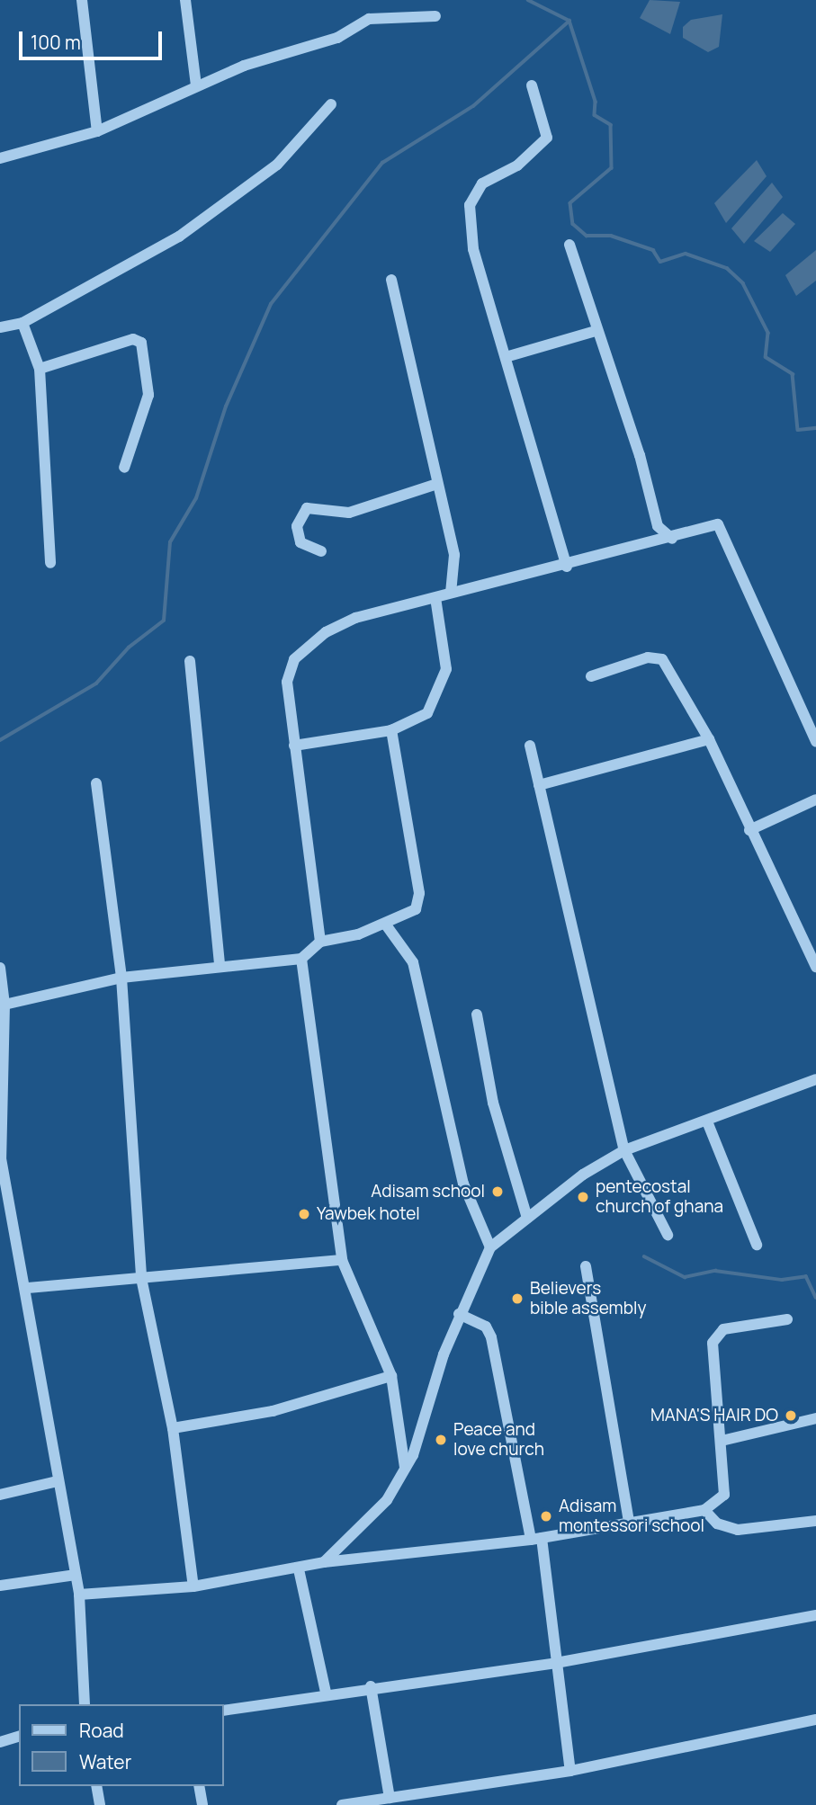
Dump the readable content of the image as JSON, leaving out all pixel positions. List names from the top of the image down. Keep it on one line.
{"places":["Adisam school","pentecostal church of ghana","Yawbek hotel","Believers bible assembly","MANA'S HAIR DO","Peace and love church","Adisam montessori school"],"legend":["Road","Water"],"scale_bar":"100 m"}
